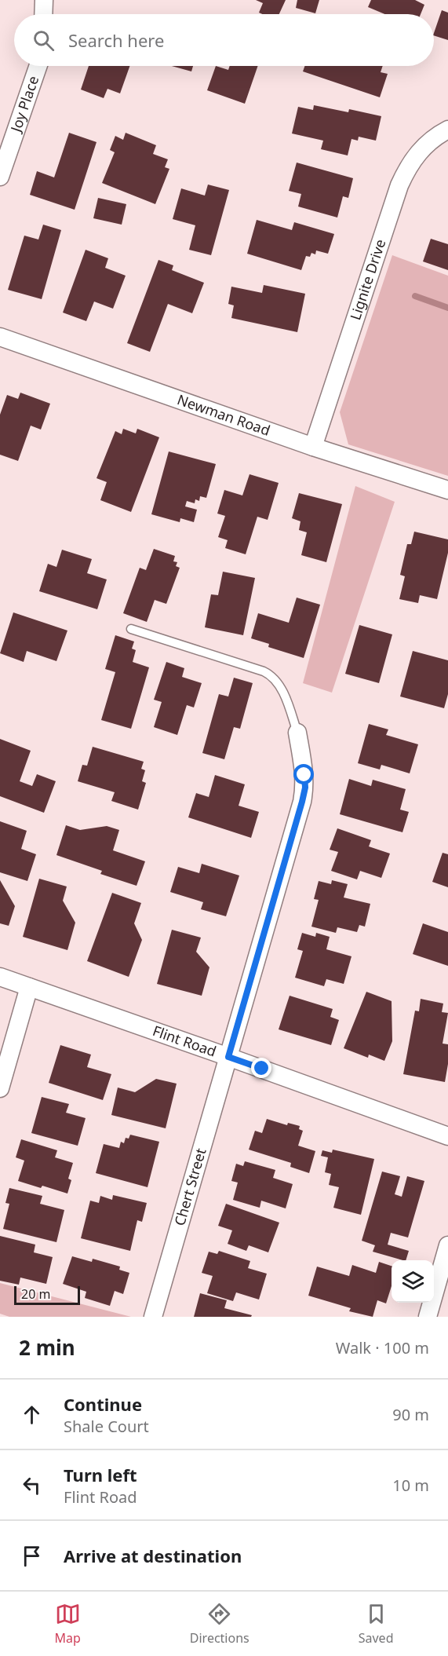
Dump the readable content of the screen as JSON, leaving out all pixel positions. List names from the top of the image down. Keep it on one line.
{"streets":{"street":["Joy Place","Lignite Drive","Newman Road","Flint Road","Chert Street"]},"crossings":[["Lignite Drive","Newman Road"],["Flint Road","Chert Street"]],"scale_bar":"20 m","page":{"search":"Search here","scale":"20 m","heading":["2 min","Walk · 100 m"],"list":[["Continue","Shale Court","90 m"],["Turn left","Flint Road","10 m"],"Arrive at destination"],"nav":["Map","Directions","Saved"]}}
